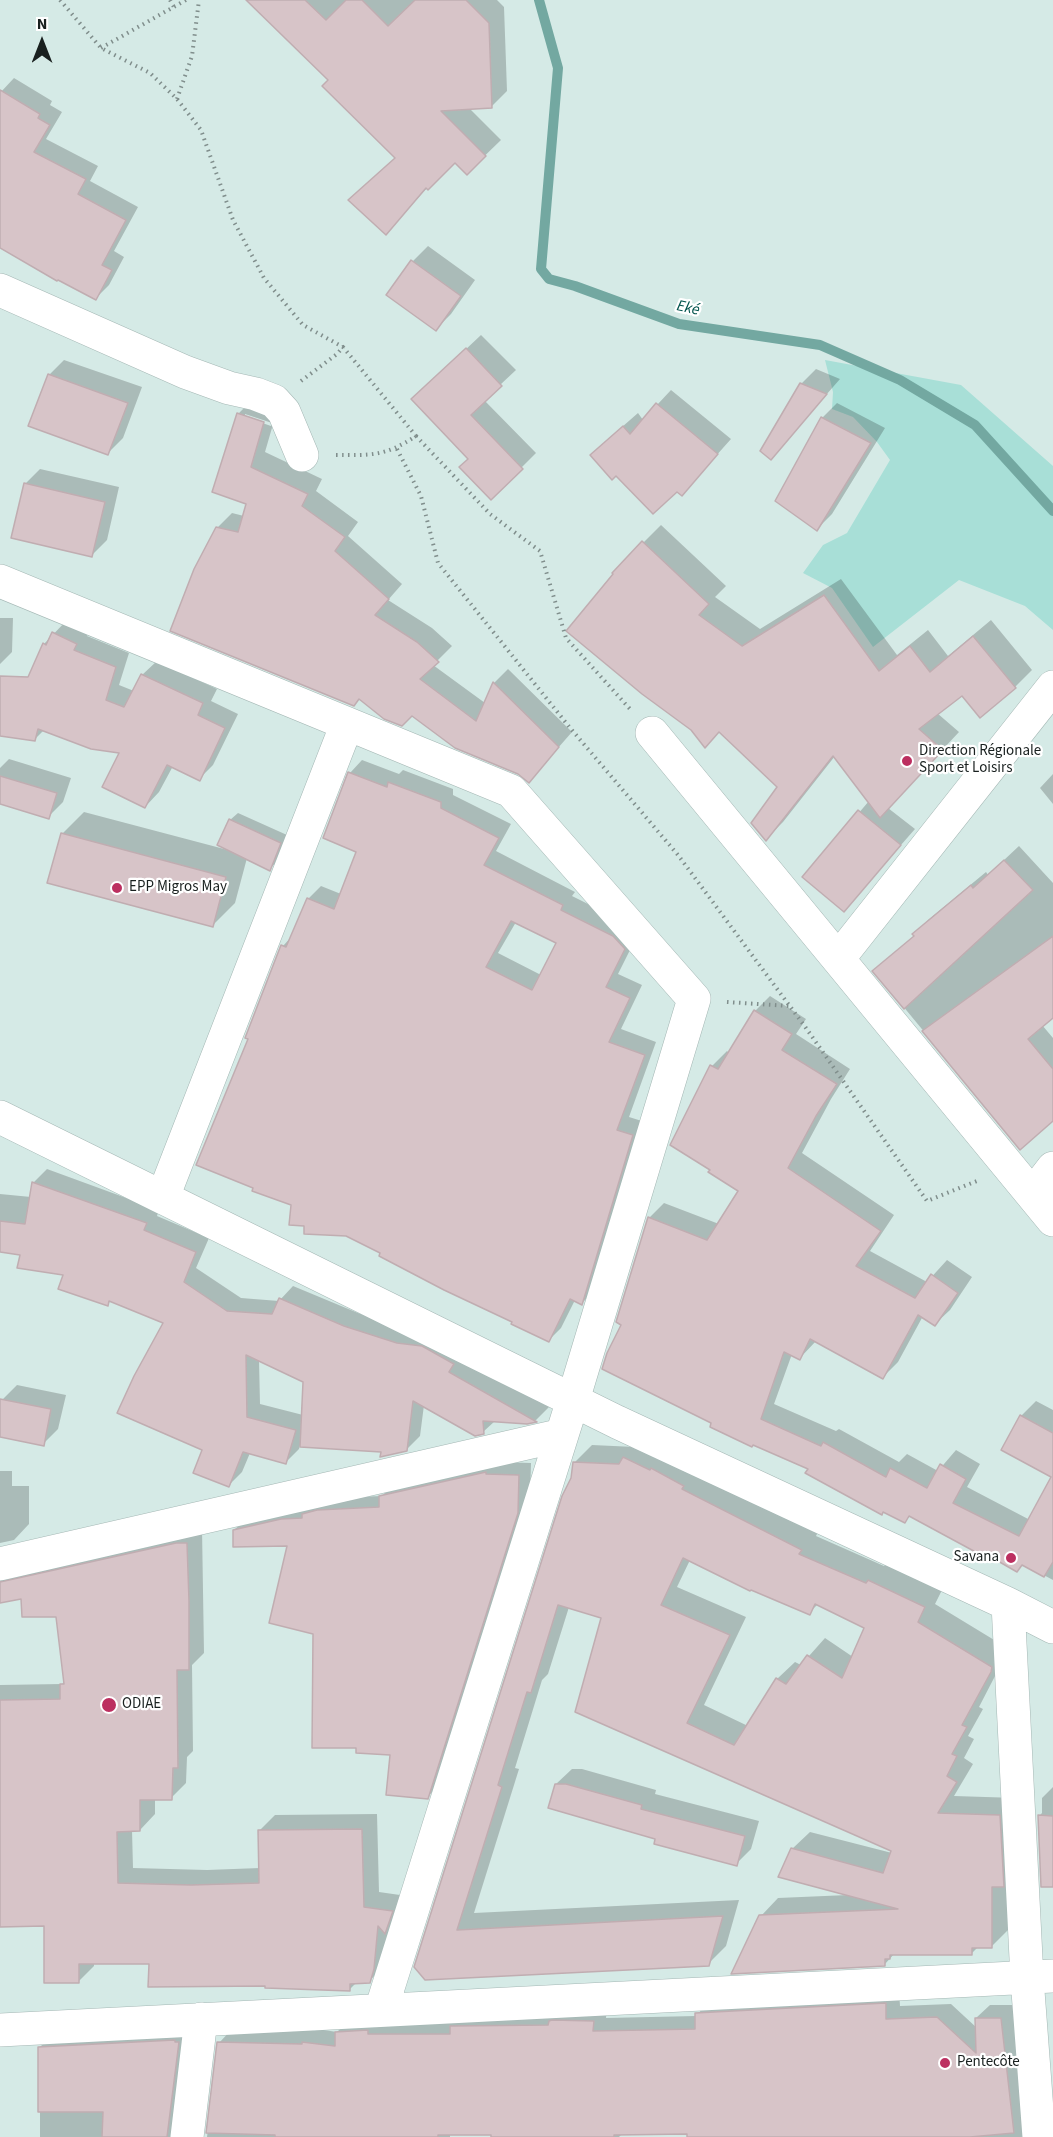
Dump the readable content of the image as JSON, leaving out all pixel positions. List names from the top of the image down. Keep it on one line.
{"water":["Eké"],"places":["Direction Régionale Sport et Loisirs","EPP Migros May","Savana","ODIAE","Pentecôte"],"north":"top"}
